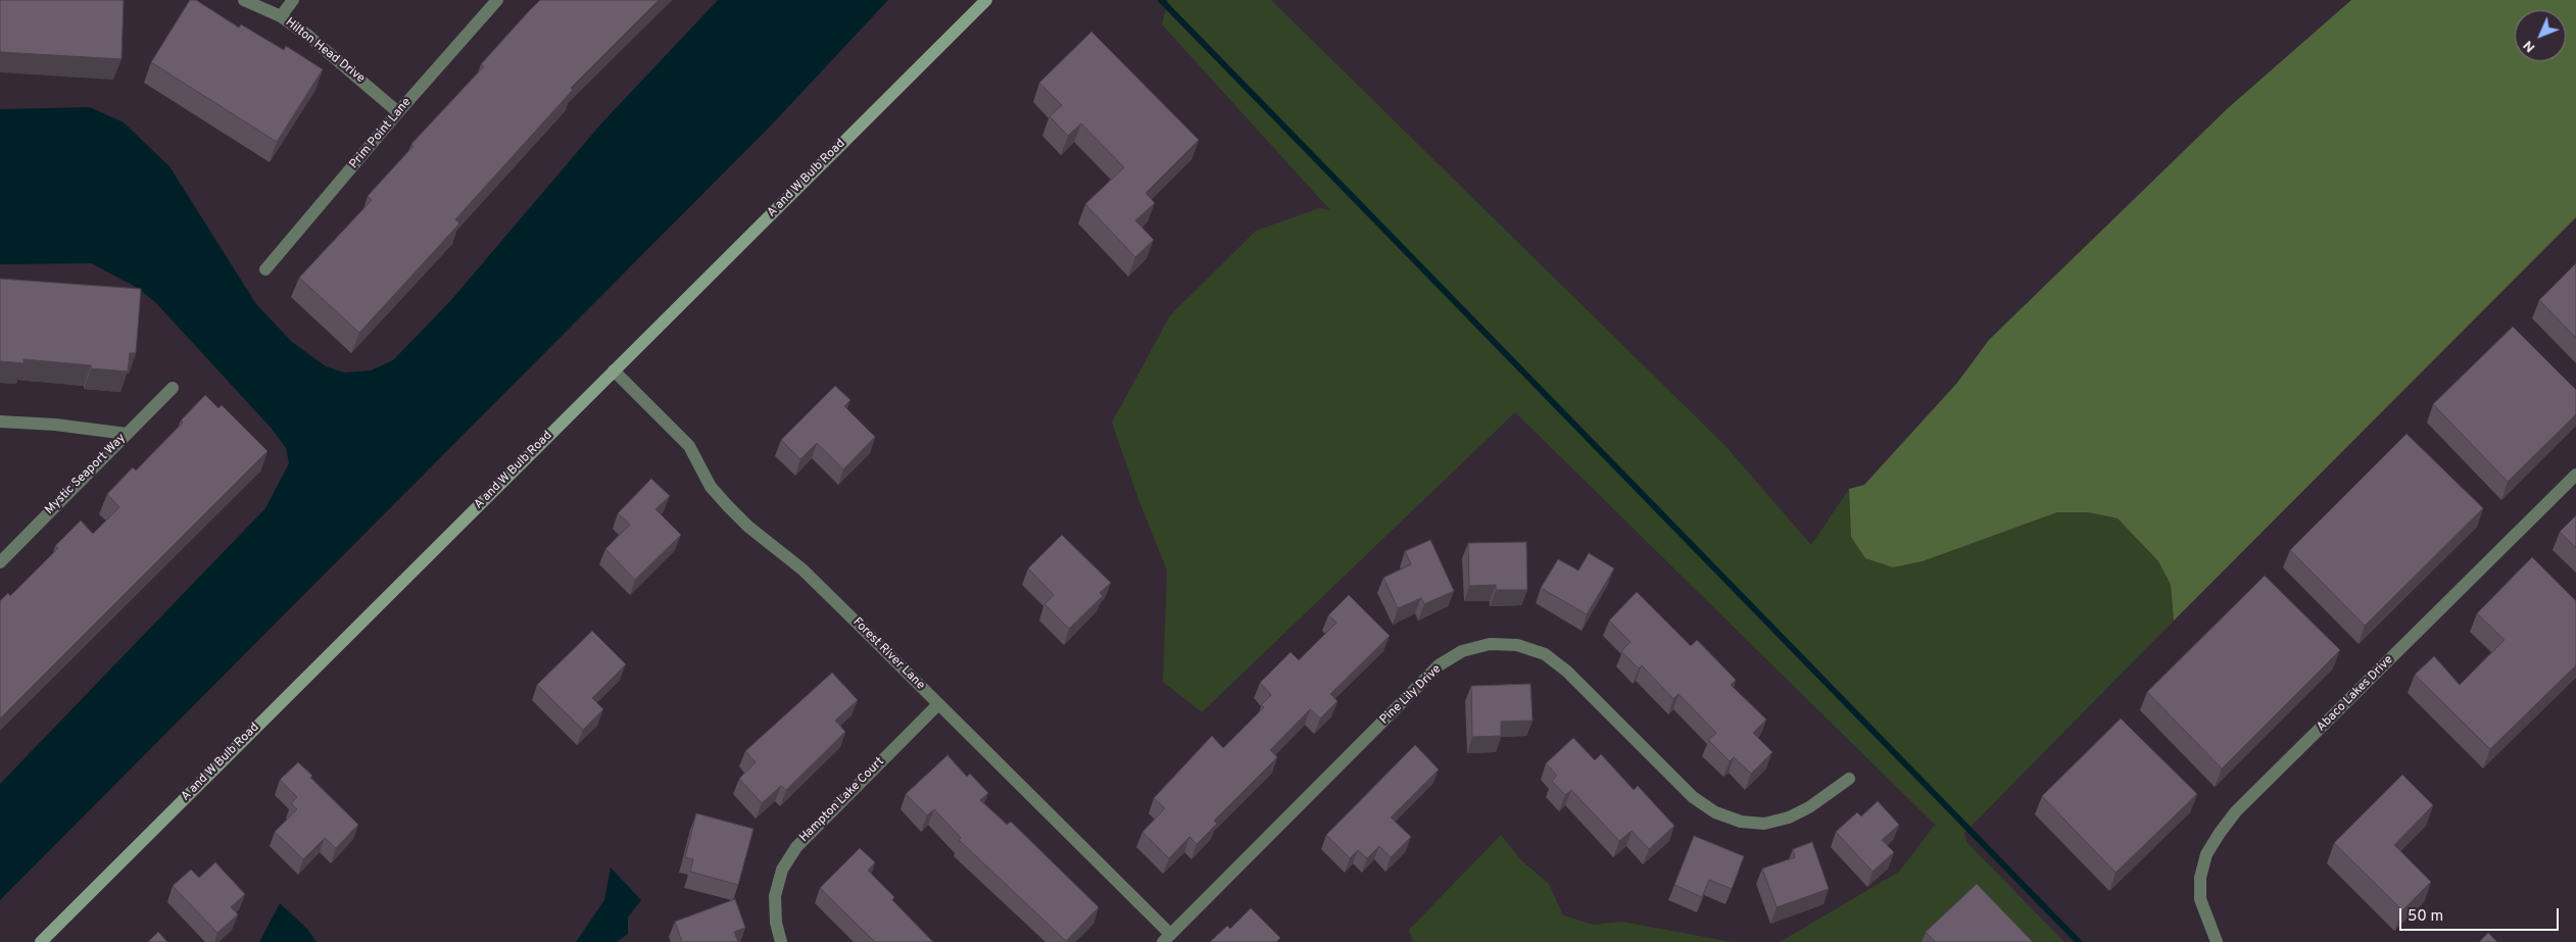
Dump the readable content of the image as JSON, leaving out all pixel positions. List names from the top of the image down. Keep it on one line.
{"streets":{"street":["Hilton Head Drive","Prim Point Lane","A and W Bulb Road","Mystic Seaport Way","Forest River Lane","Abaco Lakes Drive","Pine Lily Drive","Hampton Lake Court"]},"crossings":[["Hilton Head Drive","Prim Point Lane"],["A and W Bulb Road","Forest River Lane"],["Forest River Lane","Pine Lily Drive"],["Forest River Lane","Hampton Lake Court"]],"scale_bar":"50 m","north":"bottom left"}
